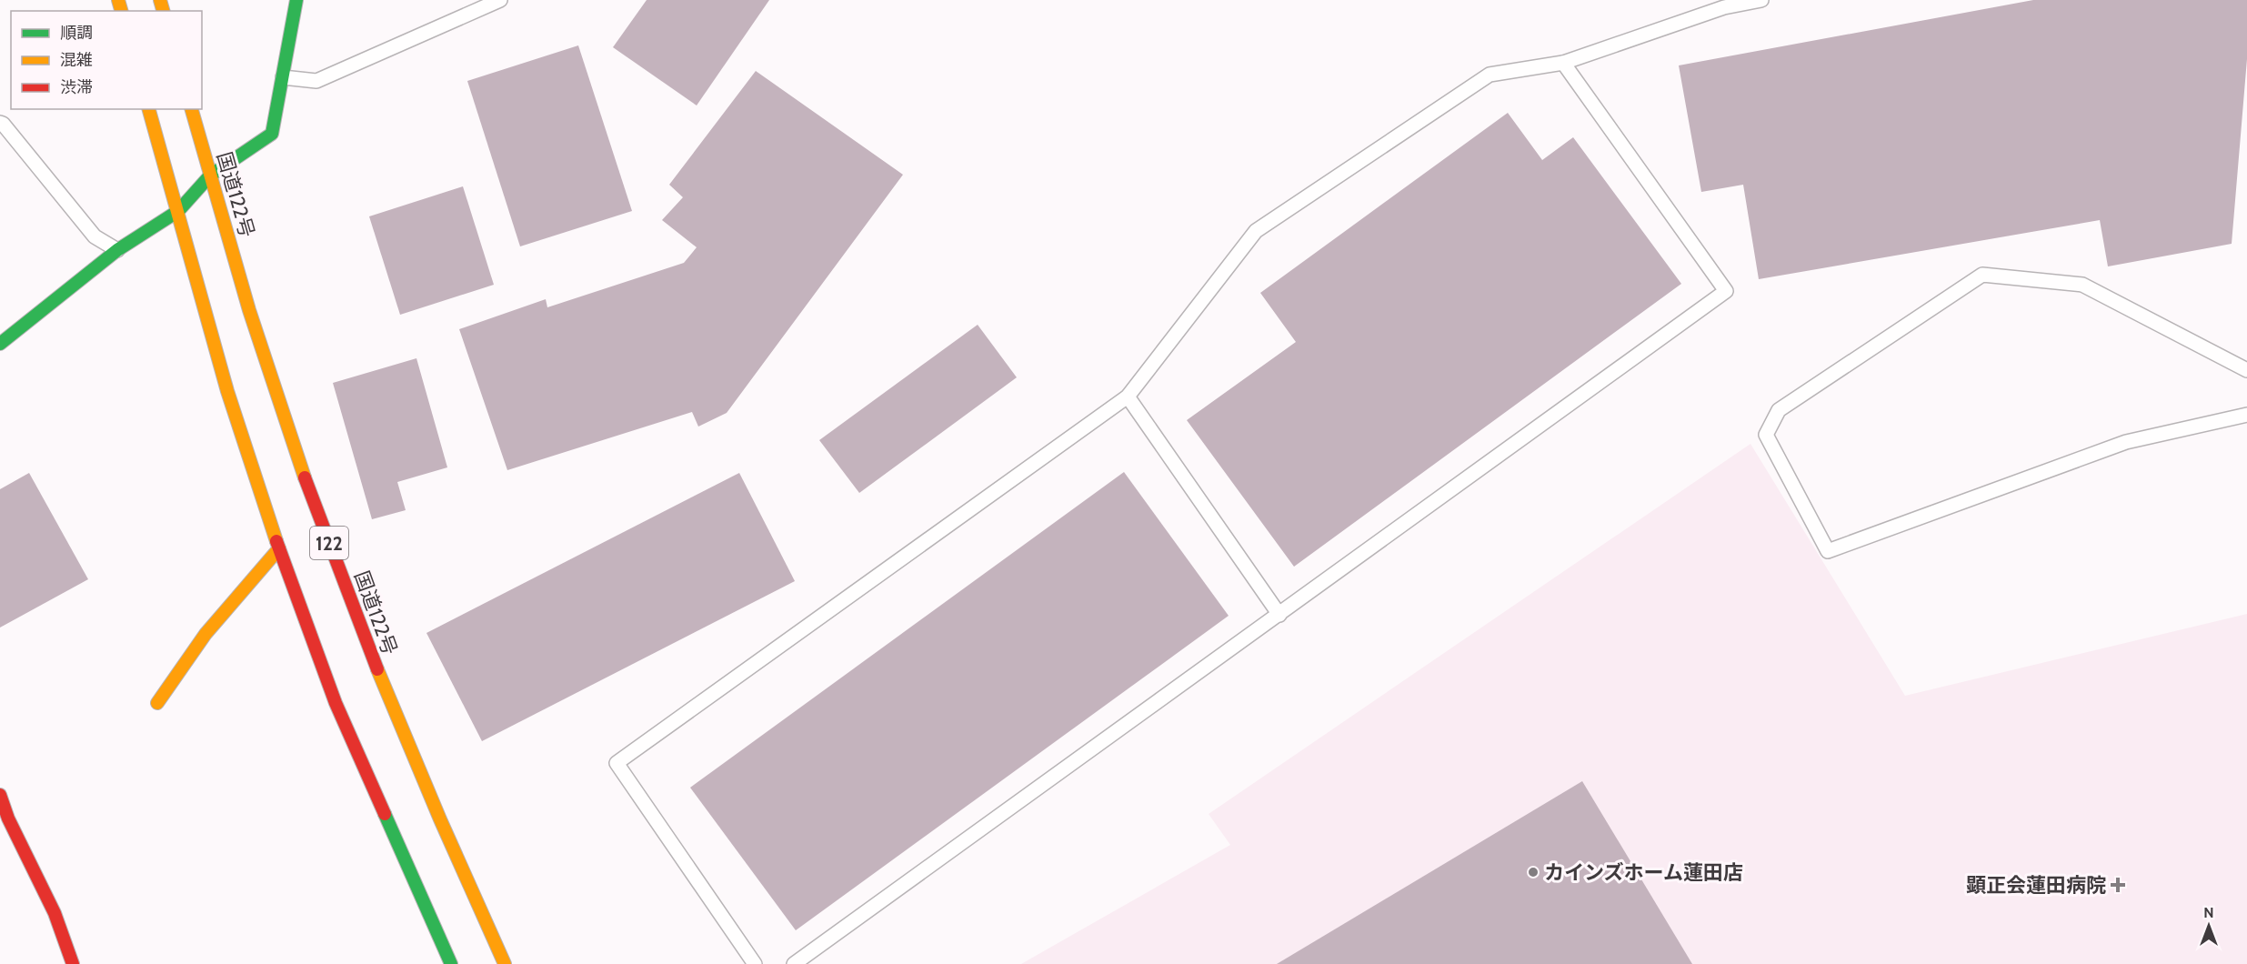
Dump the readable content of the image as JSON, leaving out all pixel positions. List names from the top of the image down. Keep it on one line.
{"streets":{"main road":["国道122号","122"]},"places":{"other":["カインズホーム蓮田店"],"health":["顕正会蓮田病院"]},"legend":["順調","混雑","渋滞"],"north":"top"}
